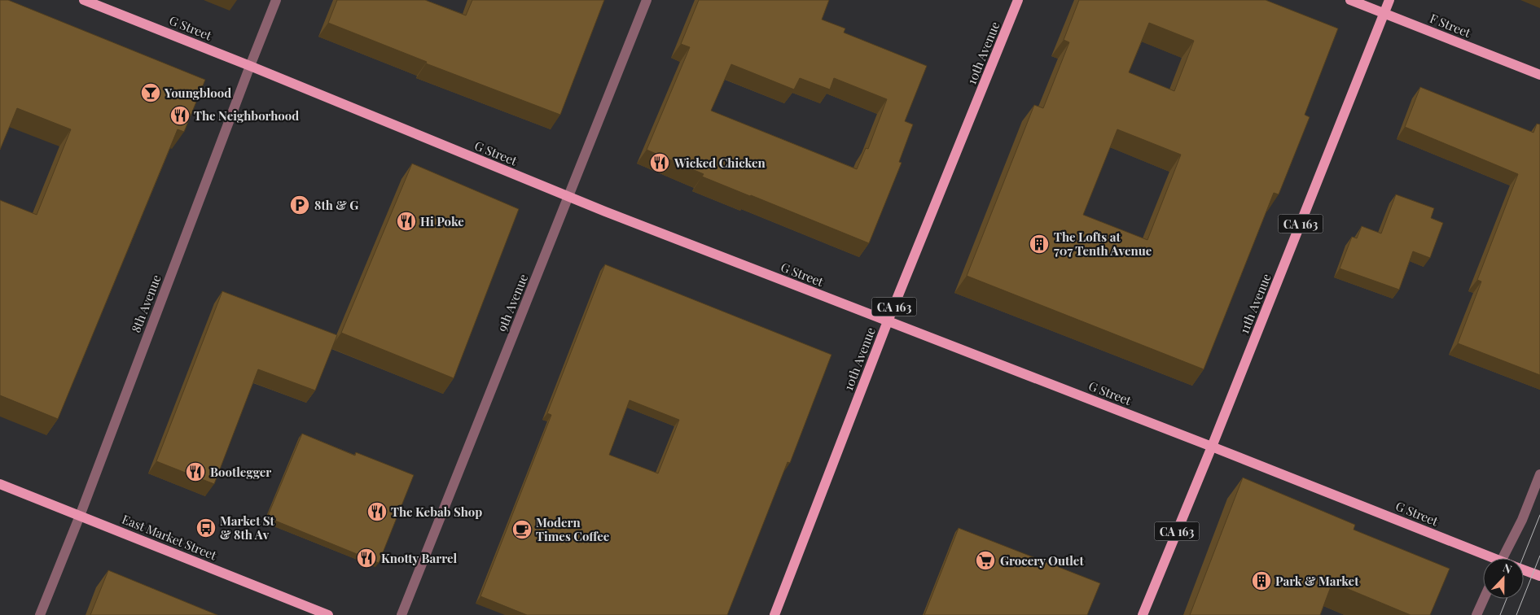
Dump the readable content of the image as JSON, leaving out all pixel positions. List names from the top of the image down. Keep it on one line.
{"streets":{"main road":["F Street","G Street","10th Avenue","CA 163","11th Avenue","East Market Street"],"street":["9th Avenue","8th Avenue"]},"crossings":[["F Street","11th Avenue"],["G Street","10th Avenue"],["G Street","9th Avenue"],["G Street","8th Avenue"],["G Street","11th Avenue"],["8th Avenue","East Market Street"]],"places":{"bar":["Youngblood"],"restaurant":["The Neighborhood","Wicked Chicken","Hi Poke","Bootlegger","The Kebab Shop","Knotty Barrel"],"parking":["8th & G"],"building":["The Lofts at 707 Tenth Avenue","Park & Market"],"bus stop":["Market St & 8th Av"],"cafe":["Modern Times Coffee"],"supermarket":["Grocery Outlet"]},"north":"top"}
